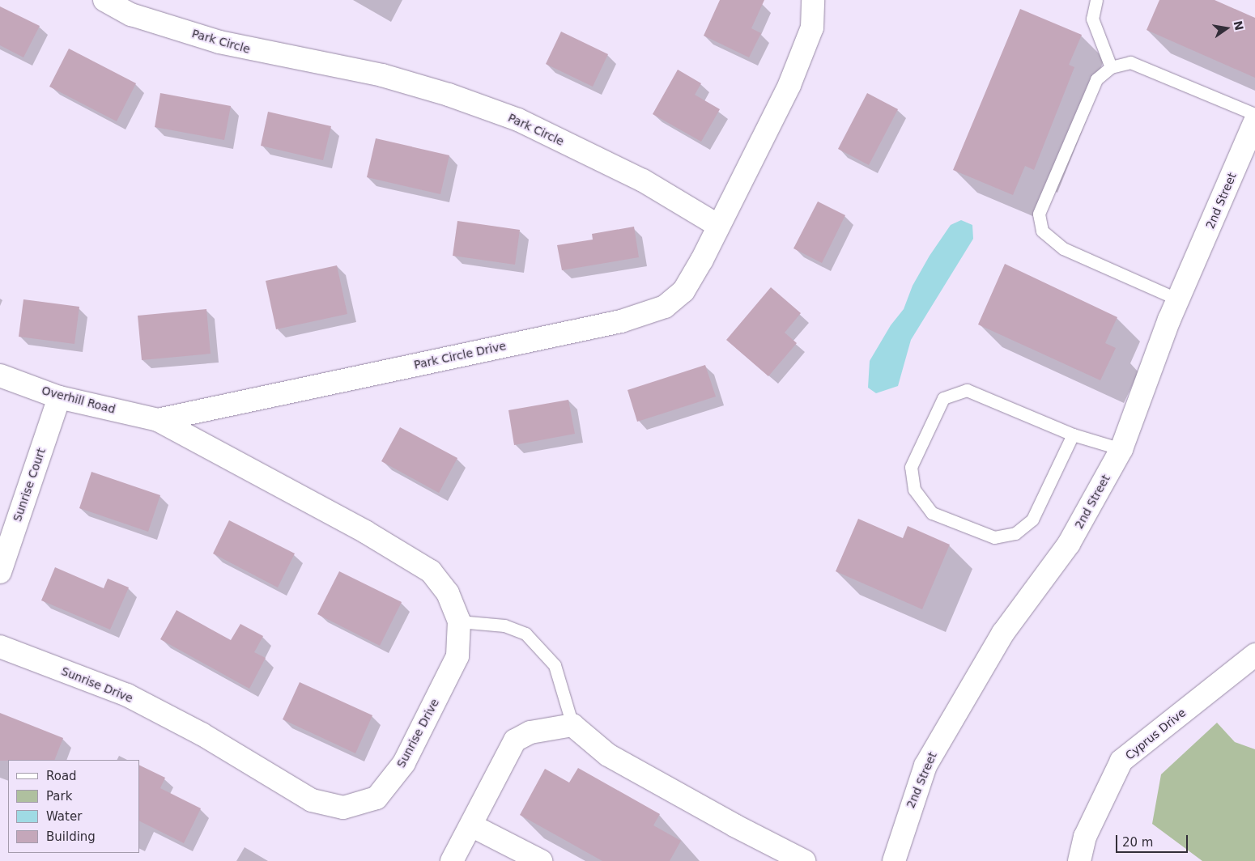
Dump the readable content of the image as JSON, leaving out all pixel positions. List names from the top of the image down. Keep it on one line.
{"streets":{"street":["Park Circle","2nd Street","Park Circle Drive","Overhill Road","Sunrise Court","Sunrise Drive","Cyprus Drive"]},"crossings":[["Park Circle","Park Circle Drive"],["Park Circle Drive","Overhill Road"],["Park Circle Drive","Sunrise Drive"],["Overhill Road","Sunrise Court"],["Overhill Road","Sunrise Drive"]],"legend":["Road","Park","Water","Building"],"scale_bar":"20 m","north":"right"}
